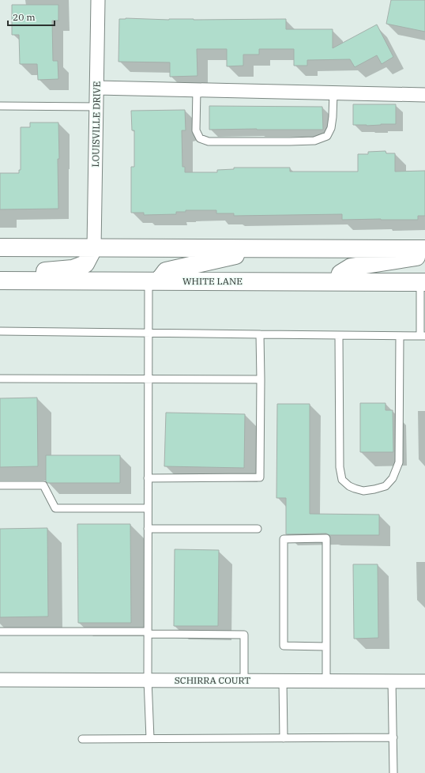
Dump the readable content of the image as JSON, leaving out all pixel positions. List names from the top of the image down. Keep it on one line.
{"streets":{"main road":["WHITE LANE"],"street":["LOUISVILLE DRIVE","SCHIRRA COURT"]},"scale_bar":"20 m"}
